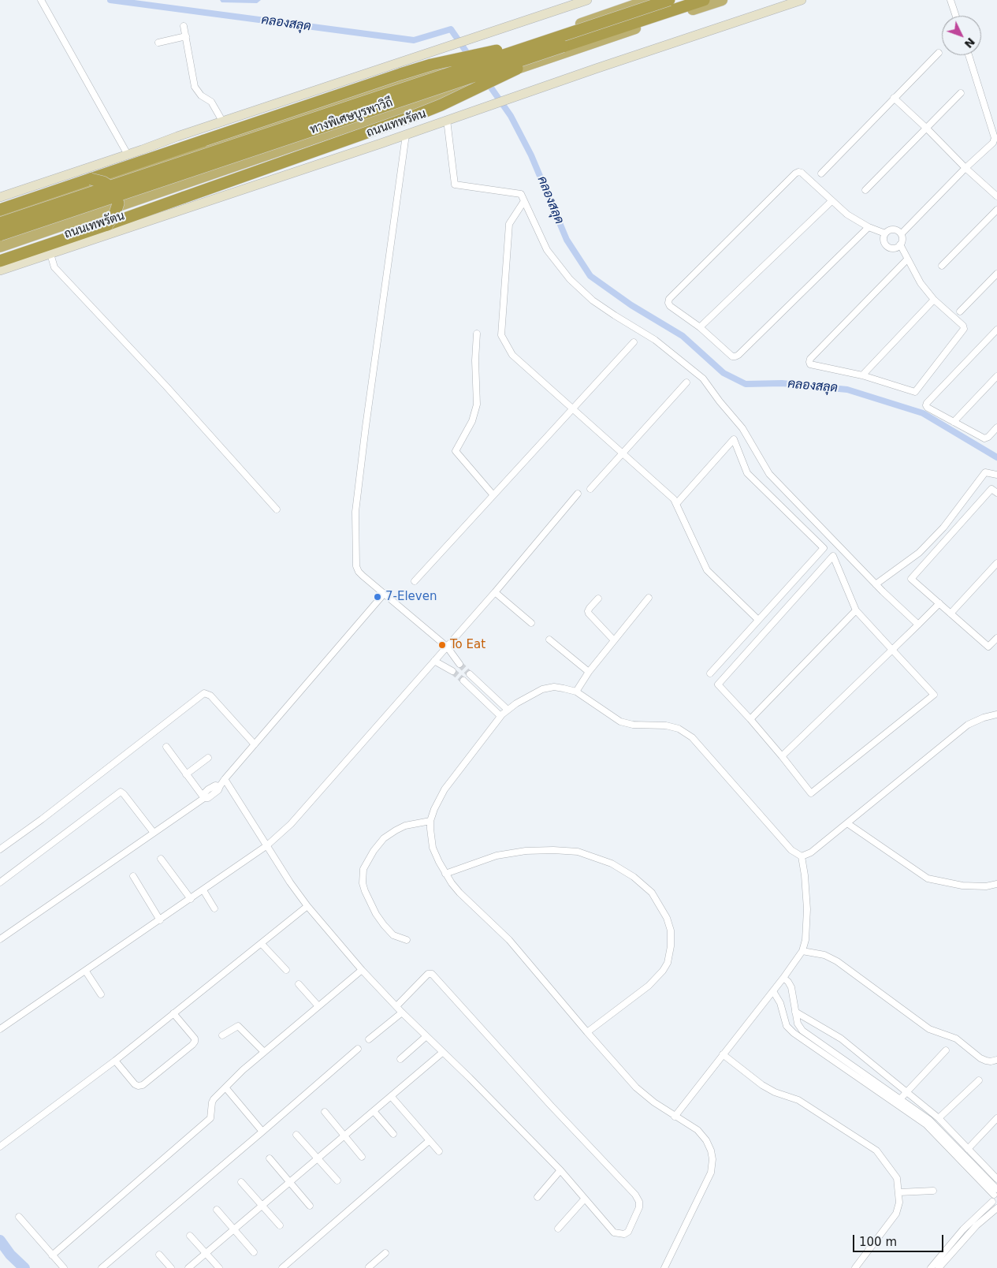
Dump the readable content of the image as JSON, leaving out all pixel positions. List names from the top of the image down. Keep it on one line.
{"streets":{"highway":["ทางพิเศษบูรพาวิถี","ถนนเทพรัตน"]},"water":["คลองสลุด"],"places":["7-Eleven","To Eat"],"scale_bar":"100 m","north":"bottom right"}
